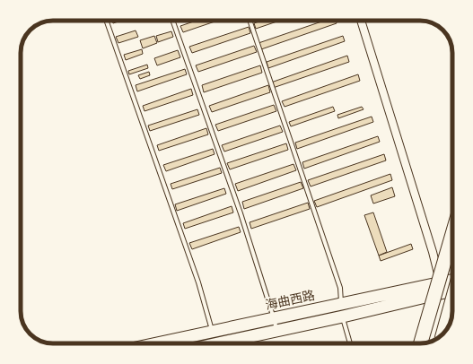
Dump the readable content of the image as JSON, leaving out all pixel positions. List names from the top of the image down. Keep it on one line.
{"streets":{"main road":["海曲西路"]}}
